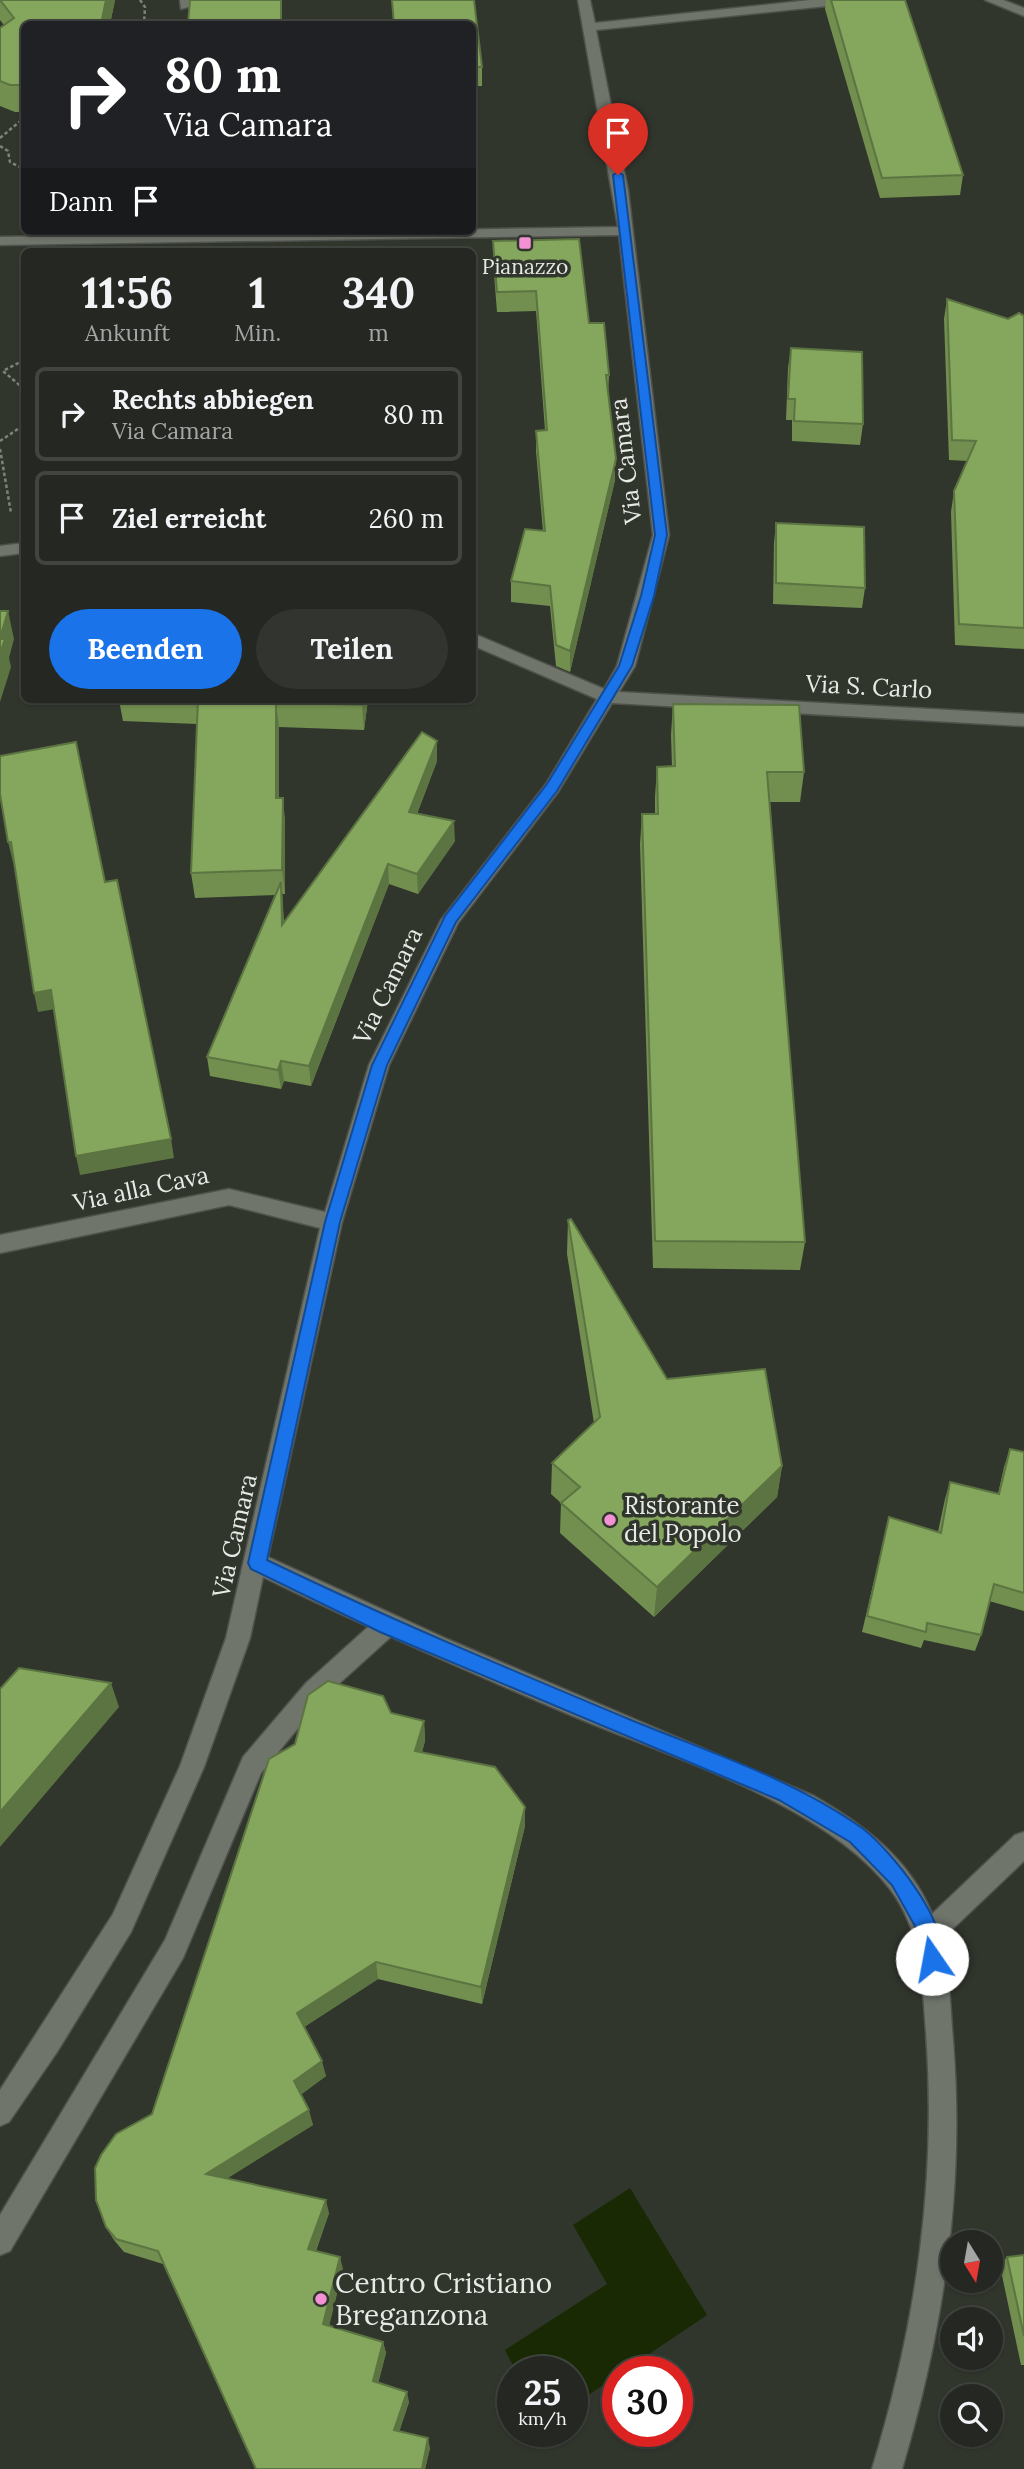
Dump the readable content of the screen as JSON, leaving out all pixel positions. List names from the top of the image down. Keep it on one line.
{"streets":{"street":["Via Camara","Via S. Carlo","Via alla Cava"]},"crossings":[["Via Camara","Via S. Carlo"],["Via Camara","Via alla Cava"]],"places":{"transit":["Pianazzo"],"other":["Ristorante del Popolo","Centro Cristiano Breganzona"]},"north":"bottom","page":{"turn":["80 m","Via Camara"],"then":"Dann","eta":["11:56","Ankunft","1","Min.","340","m"],"list":[{"name":"Rechts abbiegen","note":"Via Camara","value":"80 m"},{"name":"Ziel erreicht","value":"260 m"}],"buttons":["Beenden","Teilen"],"speed":"25 km/h","limit":"30"}}
